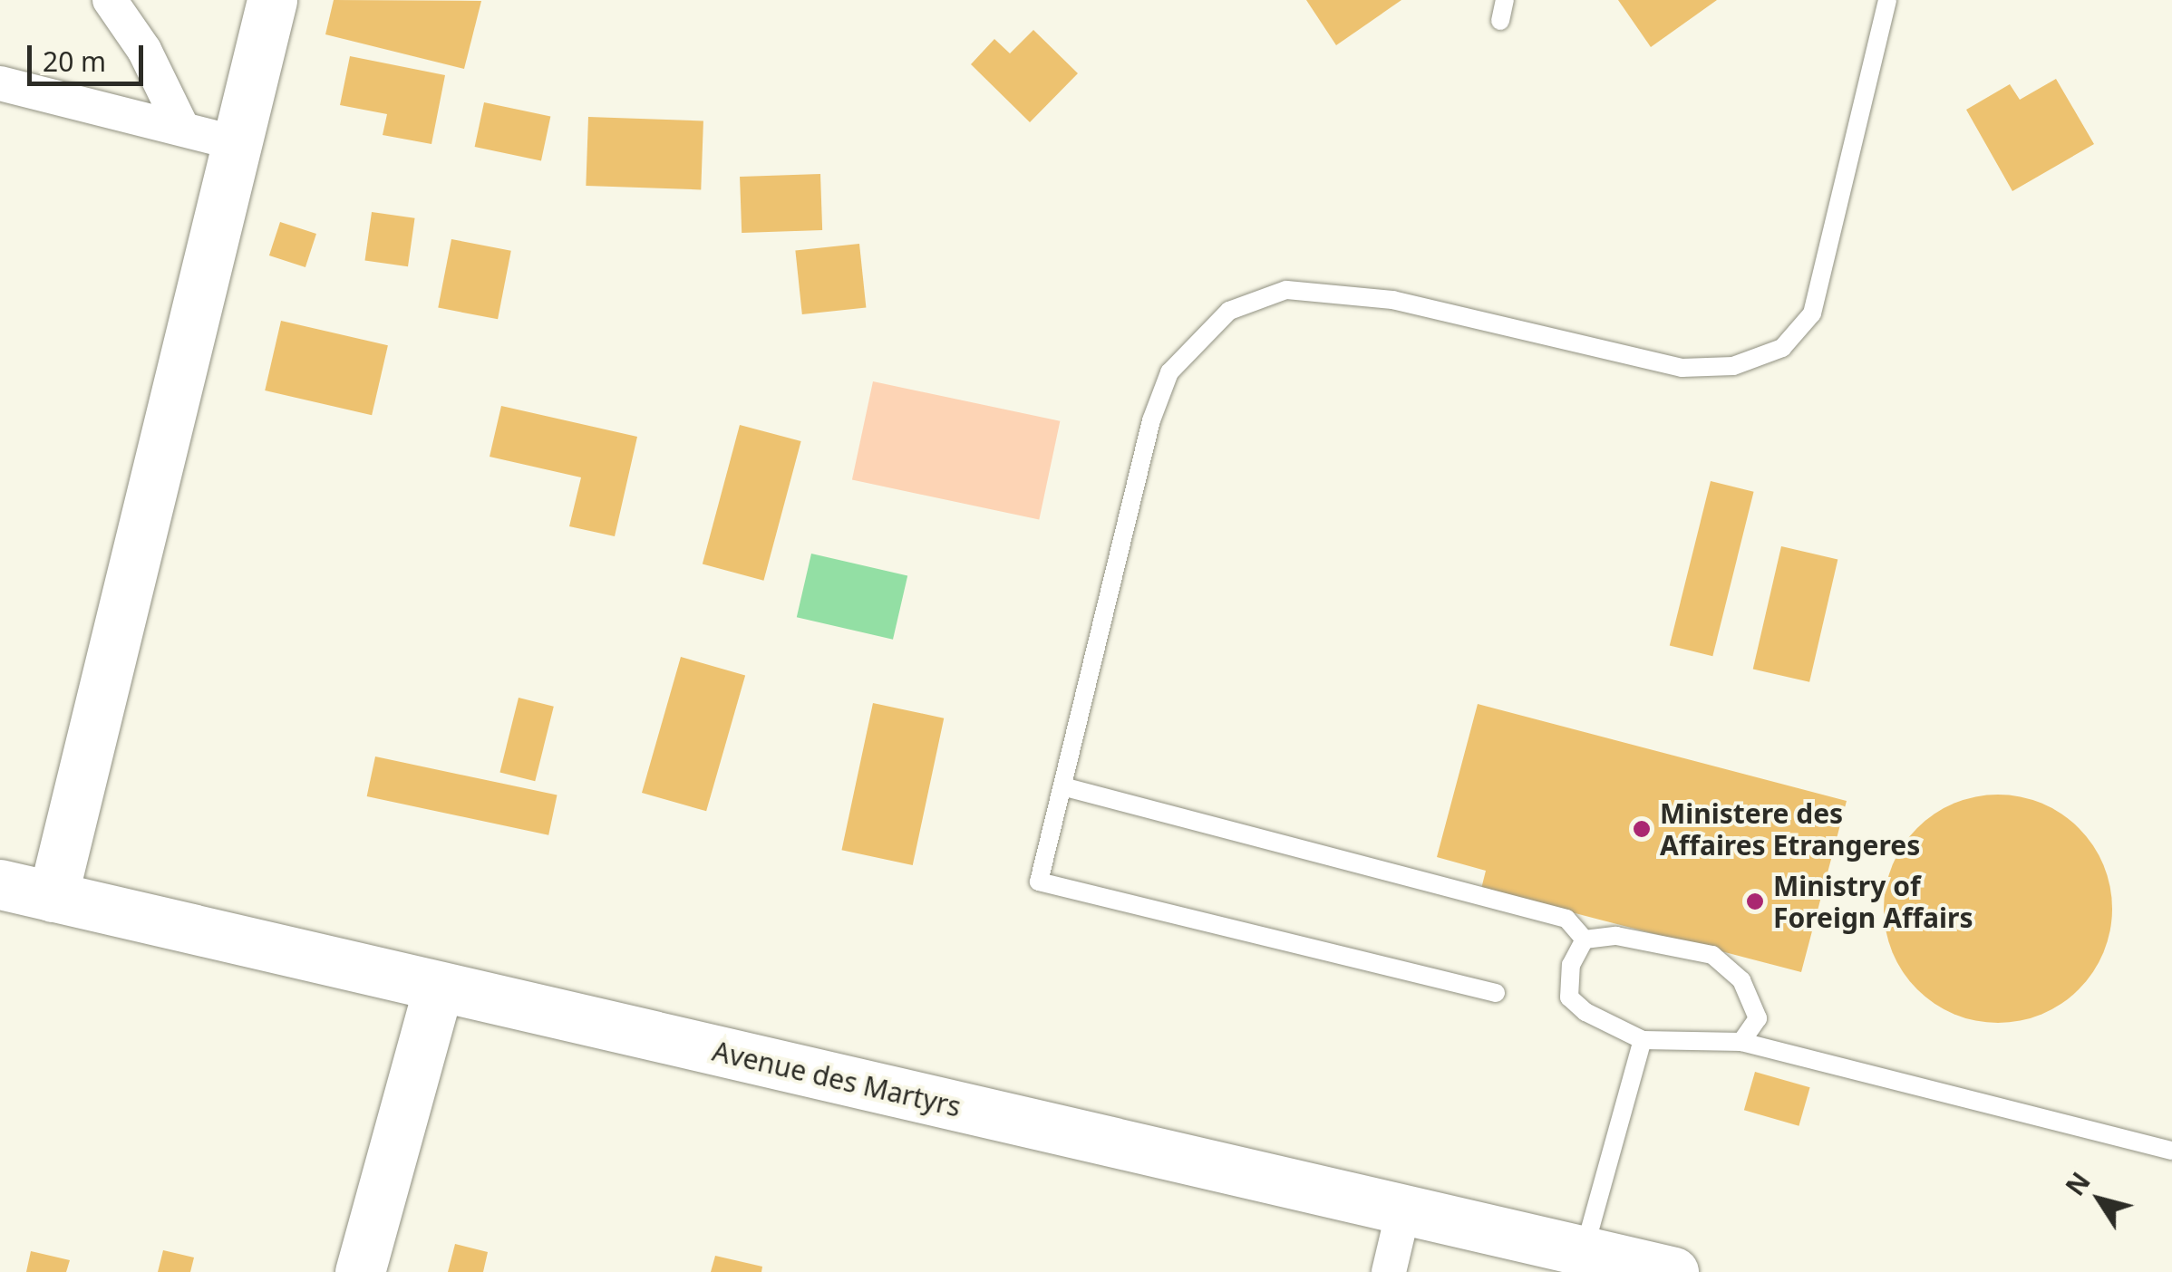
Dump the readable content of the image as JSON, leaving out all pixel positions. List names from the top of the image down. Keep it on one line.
{"streets":{"main road":["Avenue des Martyrs"]},"places":["Ministere des Affaires Etrangeres","Ministry of Foreign Affairs"],"scale_bar":"20 m","north":"top left"}
